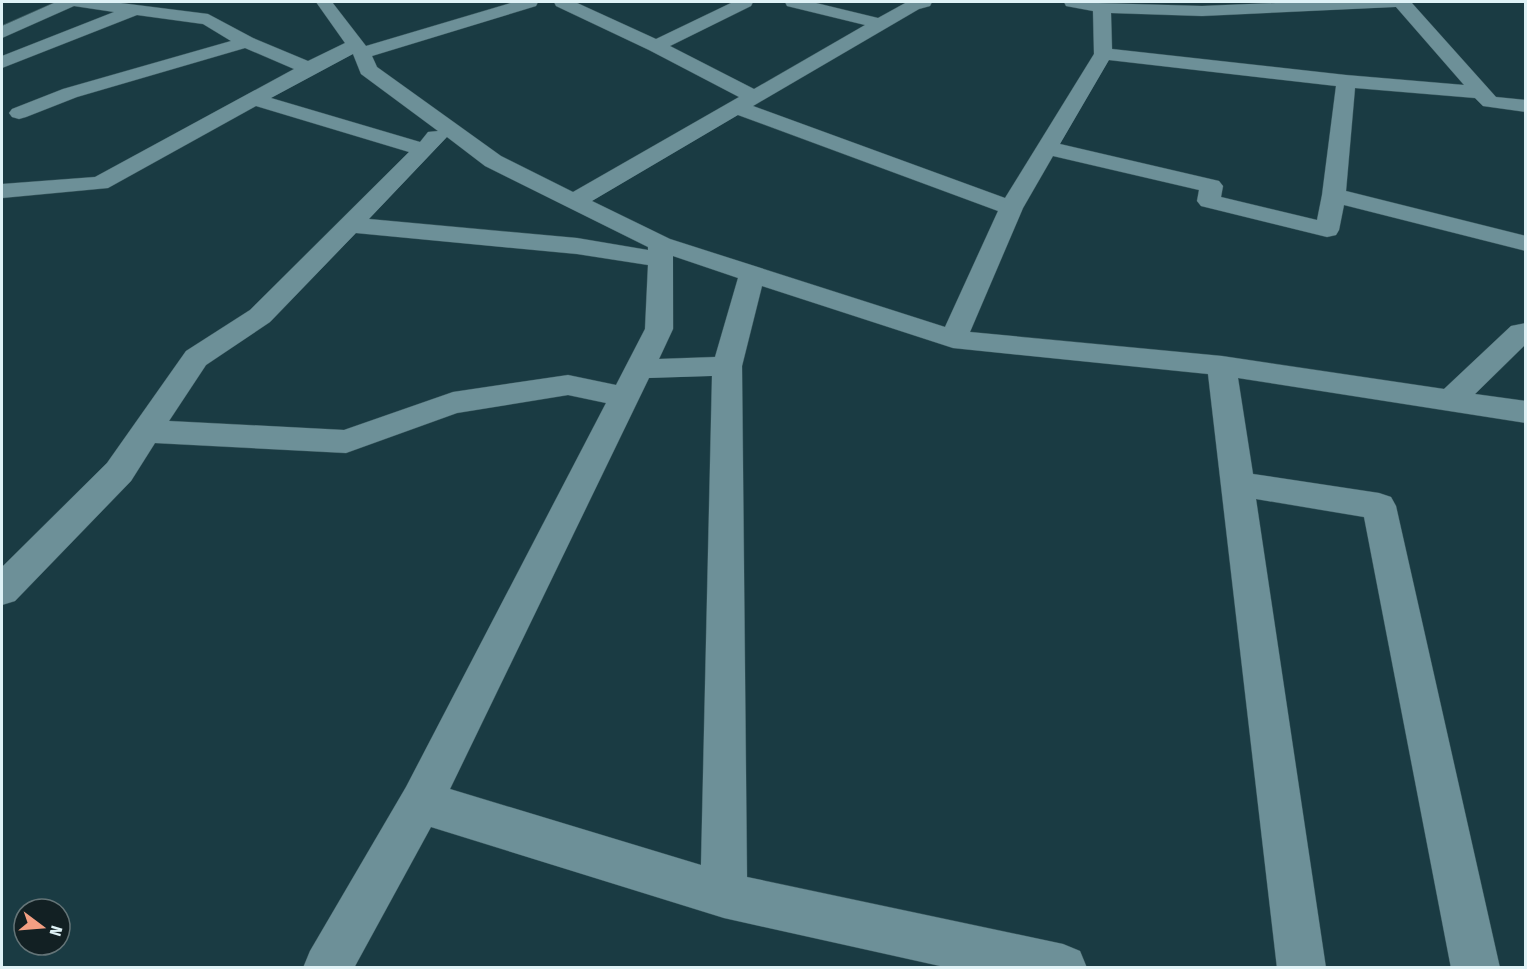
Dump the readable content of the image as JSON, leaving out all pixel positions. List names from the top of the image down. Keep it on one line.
{"north":"right"}
